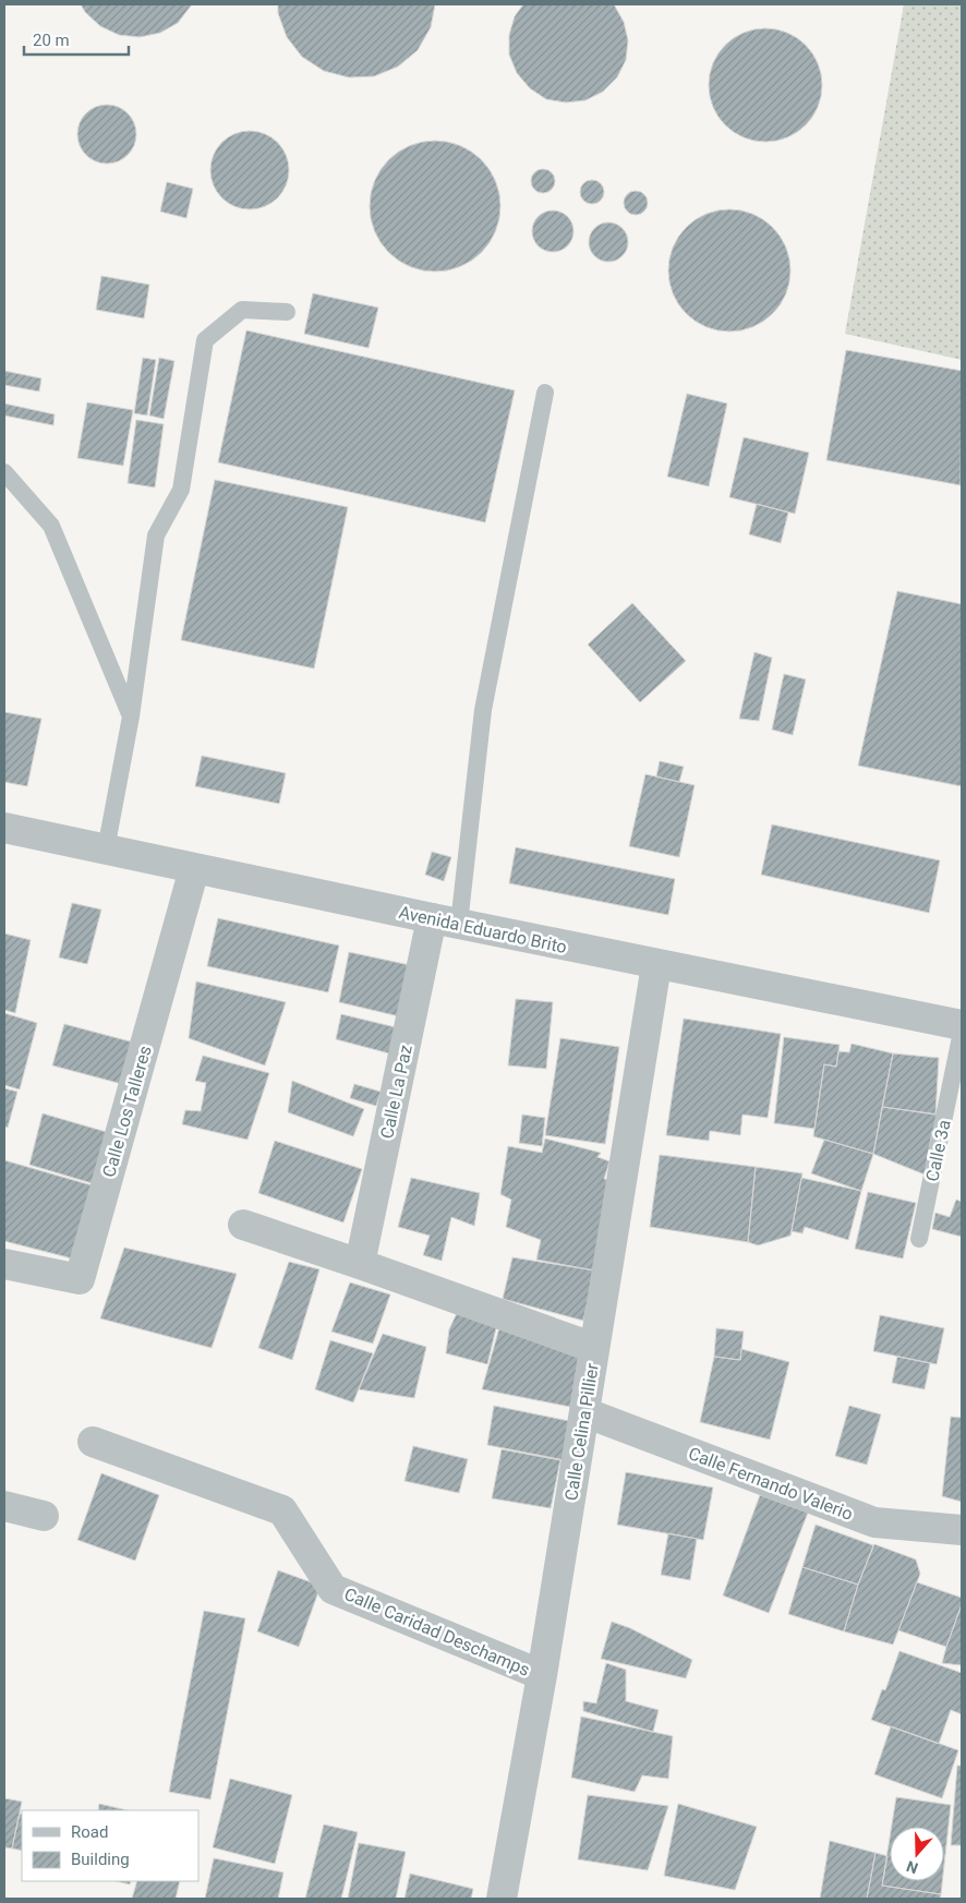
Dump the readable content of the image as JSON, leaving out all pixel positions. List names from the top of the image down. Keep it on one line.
{"streets":{"street":["Avenida Eduardo Brito","Calle La Paz","Calle Los Talleres","Calle Celina Pillier","Calle Fernando Valerio","Calle Caridad Deschamps"],"lane":["Calle 3a"]},"crossings":[["Avenida Eduardo Brito","Calle La Paz"],["Avenida Eduardo Brito","Calle Los Talleres"],["Avenida Eduardo Brito","Calle Celina Pillier"],["Calle Celina Pillier","Calle Fernando Valerio"],["Calle Celina Pillier","Calle Caridad Deschamps"]],"legend":["Road","Building"],"scale_bar":"20 m","north":"bottom"}
